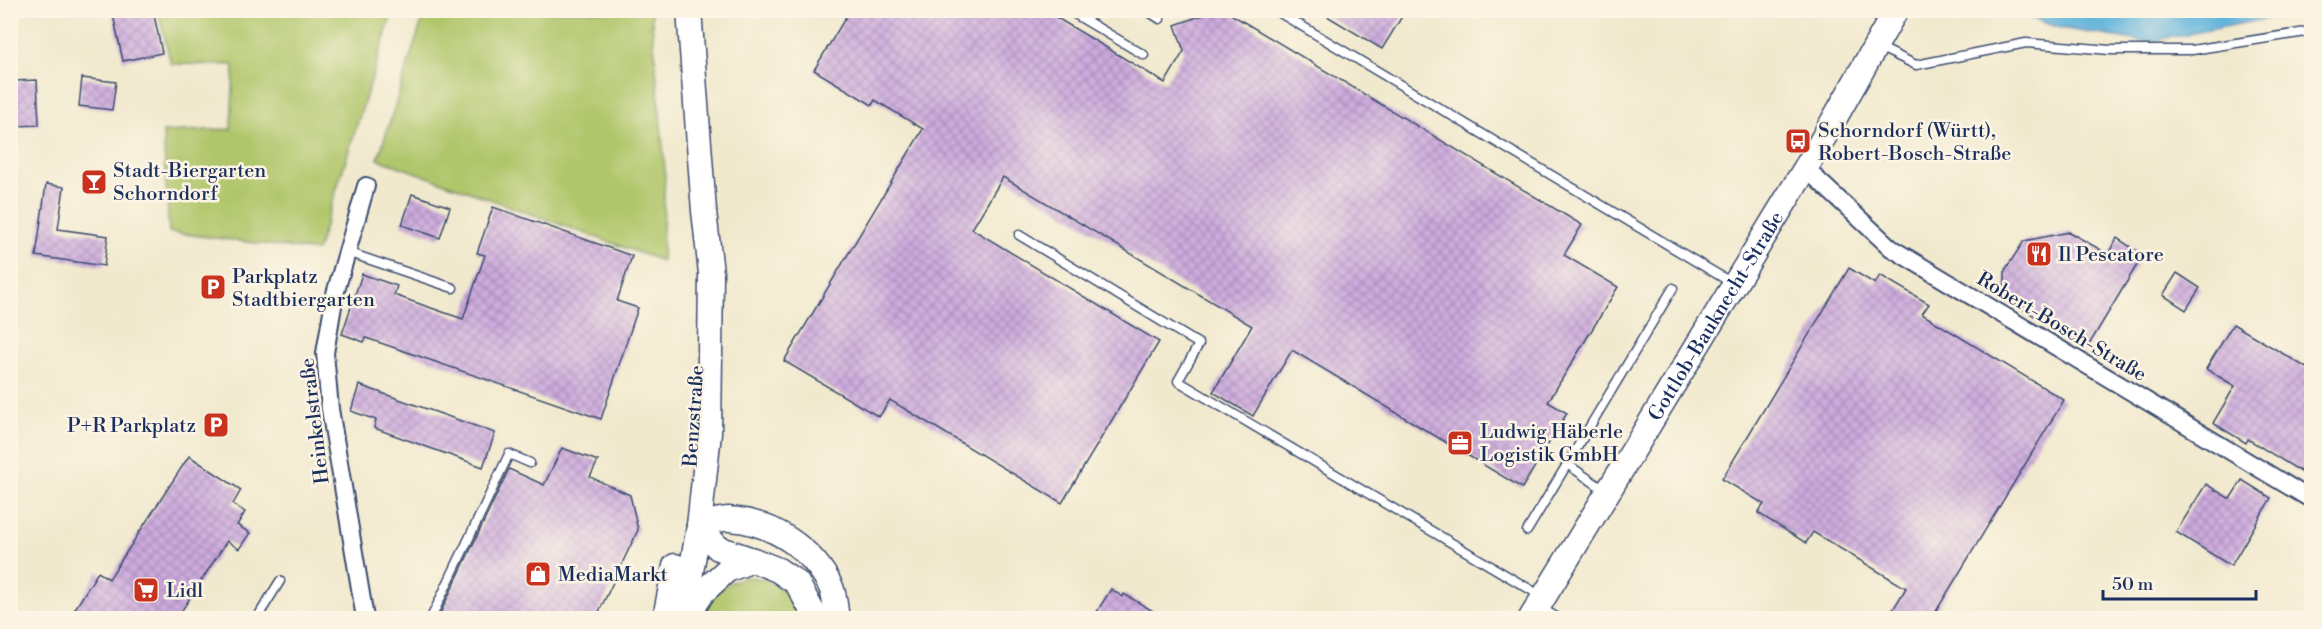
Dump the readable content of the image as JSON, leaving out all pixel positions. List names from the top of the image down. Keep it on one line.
{"streets":{"street":["Gottlob-Bauknecht-Straße","Robert-Bosch-Straße","Benzstraße","Heinkelstraße"]},"crossings":[["Gottlob-Bauknecht-Straße","Robert-Bosch-Straße"]],"places":{"bus stop":["Schorndorf (Württ), Robert-Bosch-Straße"],"bar":["Stadt-Biergarten Schorndorf"],"restaurant":["Il Pescatore"],"parking":["Parkplatz Stadtbiergarten","P+R Parkplatz"],"office":["Ludwig Häberle Logistik GmbH"],"shop":["MediaMarkt"],"supermarket":["Lidl"]},"scale_bar":"50 m"}
